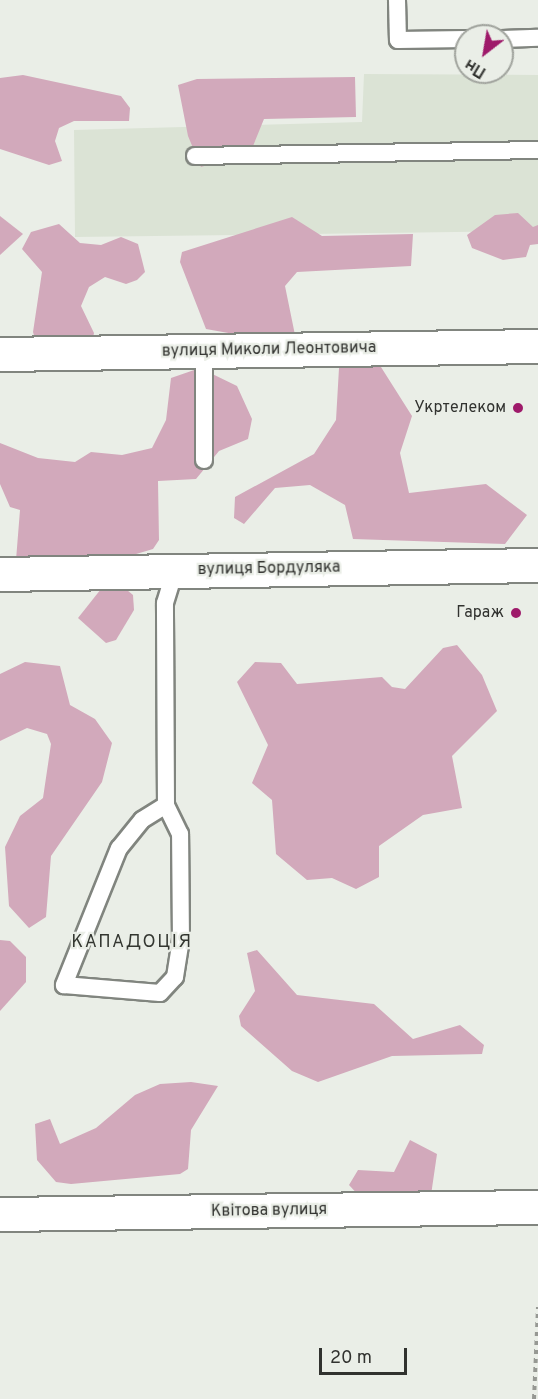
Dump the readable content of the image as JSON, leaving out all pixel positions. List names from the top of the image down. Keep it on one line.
{"streets":{"street":["вулиця Миколи Леонтовича","вулиця Бордуляка","Квітова вулиця"]},"districts":["КАПАДОЦІЯ"],"places":["Укртелеком","Гараж"],"scale_bar":"20 m","north":"bottom left"}
